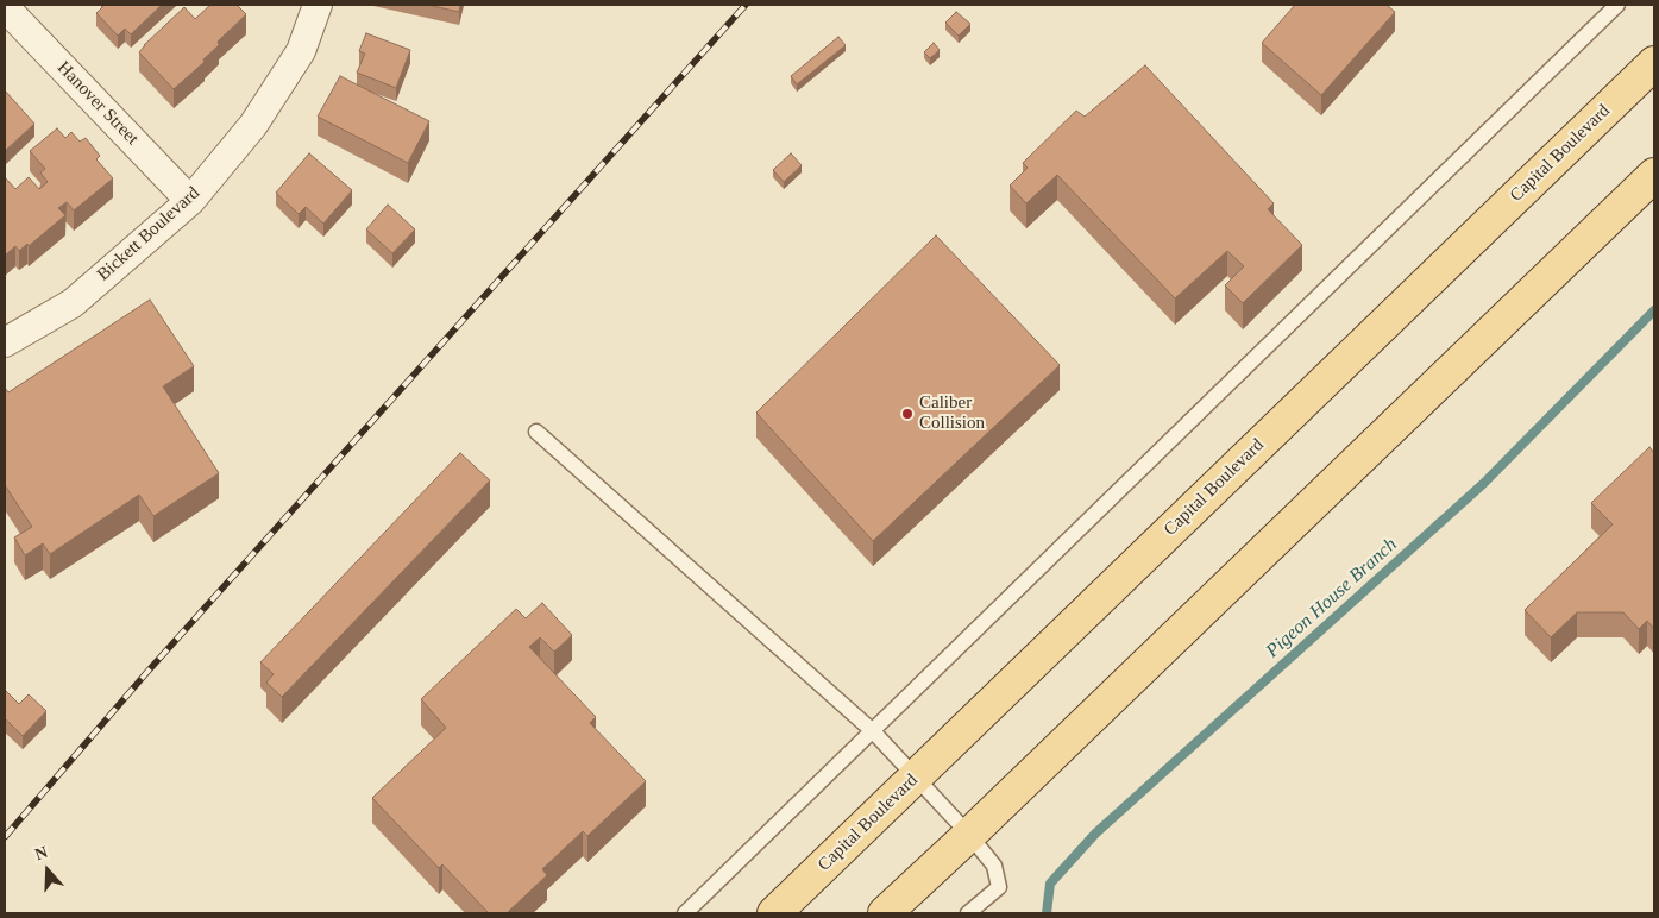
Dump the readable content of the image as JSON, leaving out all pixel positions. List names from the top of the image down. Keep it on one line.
{"streets":{"main road":["Capital Boulevard"],"street":["Hanover Street","Bickett Boulevard"]},"crossings":[["Hanover Street","Bickett Boulevard"]],"water":["Pigeon House Branch"],"places":["Caliber Collision"],"north":"top"}
